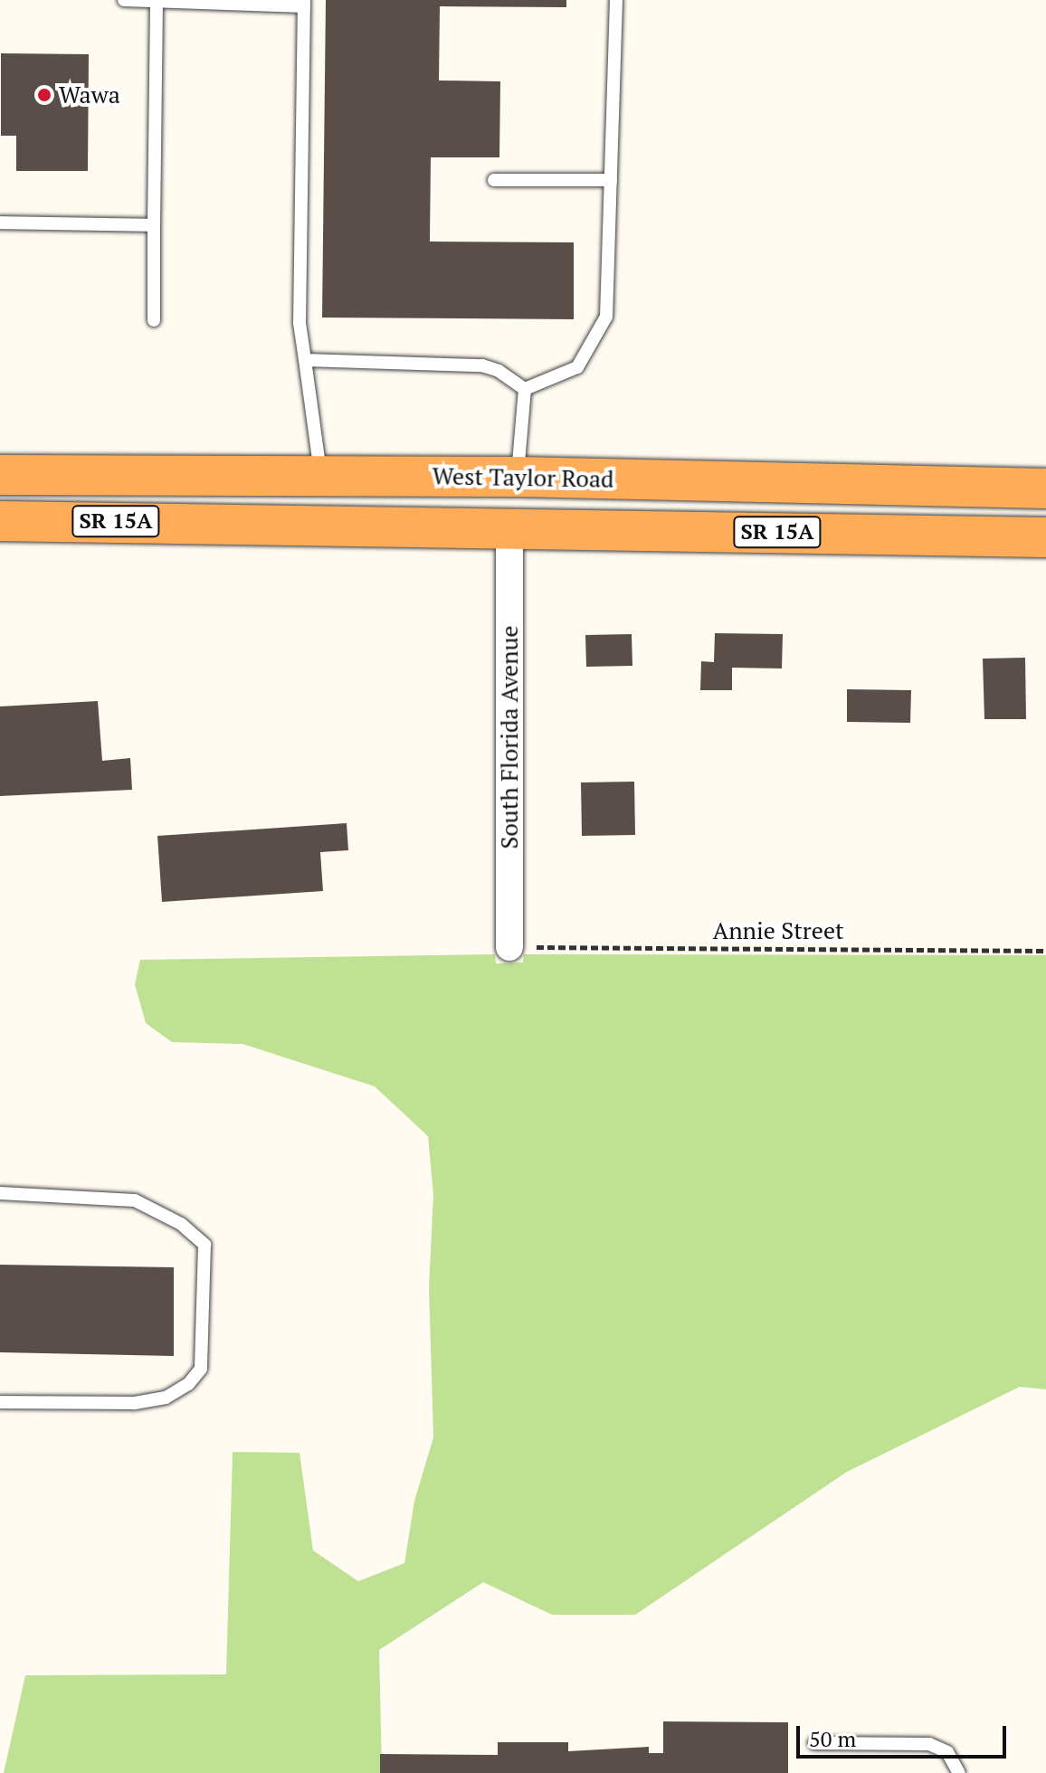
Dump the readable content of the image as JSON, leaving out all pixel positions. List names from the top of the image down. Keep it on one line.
{"streets":{"highway":["West Taylor Road","SR 15A"],"street":["South Florida Avenue"],"path":["Annie Street"]},"crossings":[["West Taylor Road","South Florida Avenue"],["South Florida Avenue","Annie Street"]],"places":["Wawa"],"scale_bar":"50 m"}
